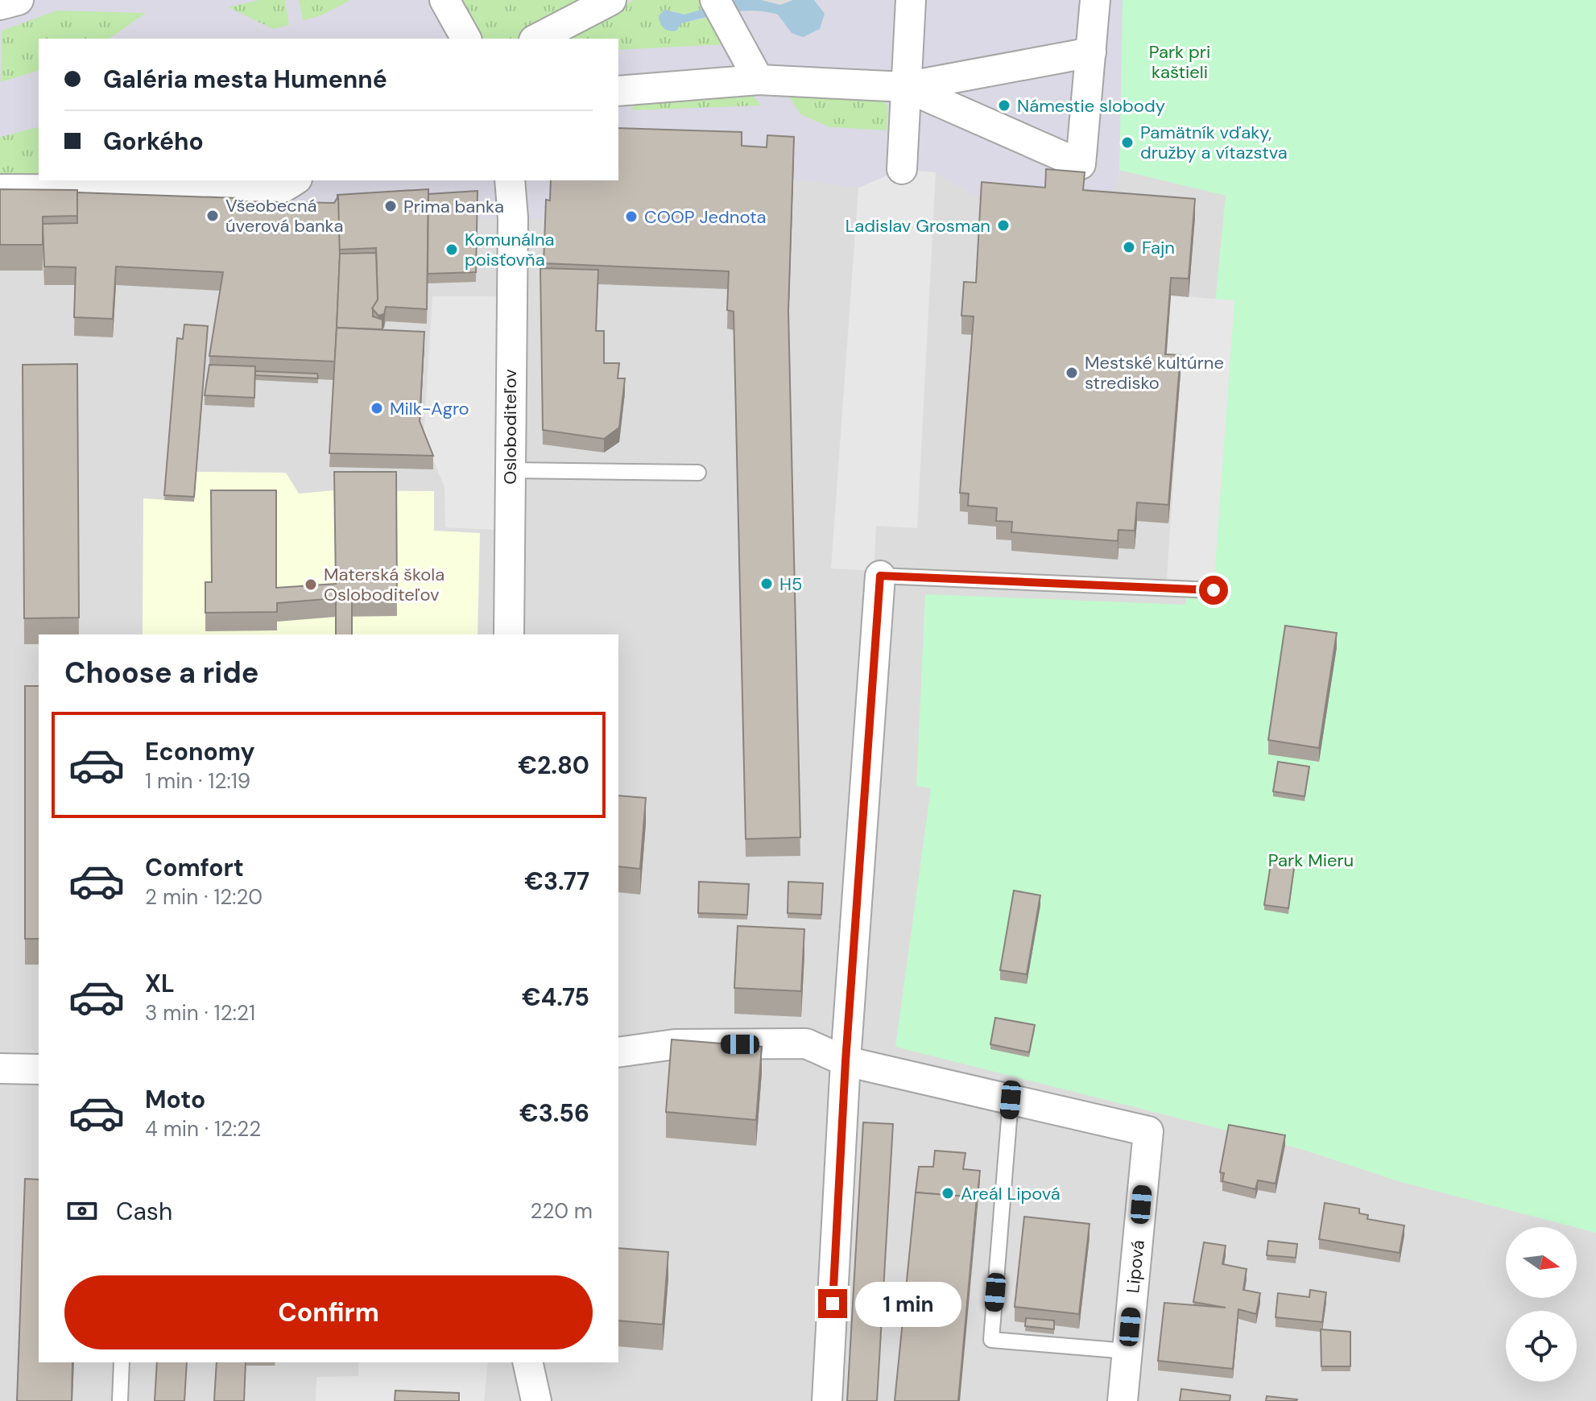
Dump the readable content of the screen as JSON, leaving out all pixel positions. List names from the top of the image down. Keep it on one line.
{"streets":{"street":["Osloboditeľov","Lipová"]},"parks":["Park pri kaštieli","Park Mieru"],"places":["Námestie slobody","Pamätník vďaky, družby a vítazstva","Prima banka","Všeobecná úverová banka","COOP Jednota","Ladislav Grosman","Fajn","Komunálna poisťovňa","Mestské kultúrne stredisko","Milk-Agro","H5","Materská škola Osloboditeľov","Areál Lipová"],"north":"right","page":{"banner":["Galéria mesta Humenné","Gorkého"],"heading":"Choose a ride","list":[{"name":"Economy","note":"1 min · 12:19","value":"€2.80"},{"name":"Comfort","note":"2 min · 12:20","value":"€3.77"},{"name":"XL","note":"3 min · 12:21","value":"€4.75"},{"name":"Moto","note":"4 min · 12:22","value":"€3.56"}],"pay":["Cash","220 m"],"buttons":"Confirm","bubble":"1 min"}}
